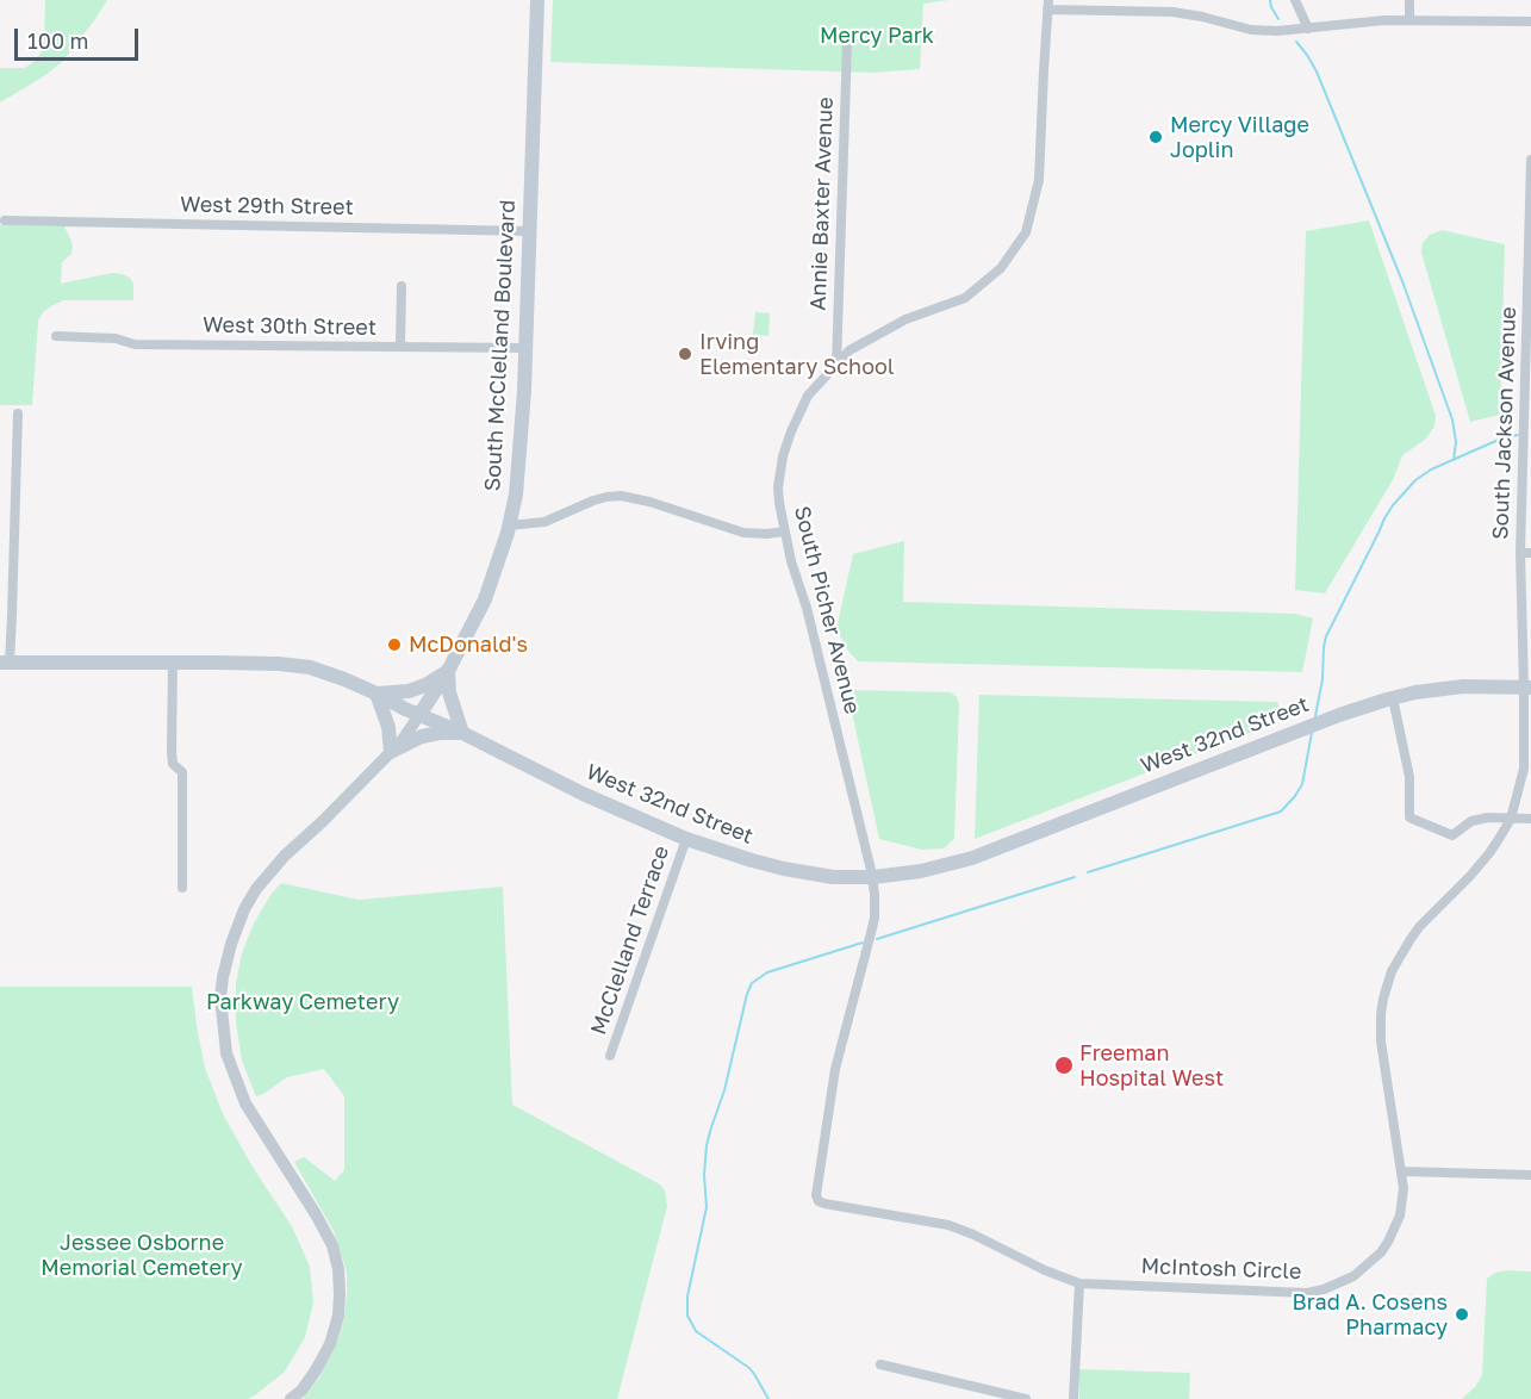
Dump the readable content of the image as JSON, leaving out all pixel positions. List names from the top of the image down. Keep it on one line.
{"streets":{"main road":["South McClelland Boulevard","West 32nd Street"],"street":["Annie Baxter Avenue","West 29th Street","West 30th Street","South Jackson Avenue","South Picher Avenue","McClelland Terrace","McIntosh Circle"]},"crossings":[["Annie Baxter Avenue","South Picher Avenue"],["West 29th Street","South McClelland Boulevard"],["West 30th Street","South McClelland Boulevard"],["South McClelland Boulevard","West 32nd Street"],["South Jackson Avenue","West 32nd Street"],["South Jackson Avenue","McIntosh Circle"],["South Picher Avenue","West 32nd Street"],["South Picher Avenue","McIntosh Circle"],["West 32nd Street","McClelland Terrace"],["West 32nd Street","McIntosh Circle"]],"parks":["Mercy Park","Parkway Cemetery","Jessee Osborne Memorial Cemetery"],"places":["Mercy Village Joplin","Irving Elementary School","McDonald's","Freeman Hospital West","Brad A. Cosens Pharmacy"],"scale_bar":"100 m"}
